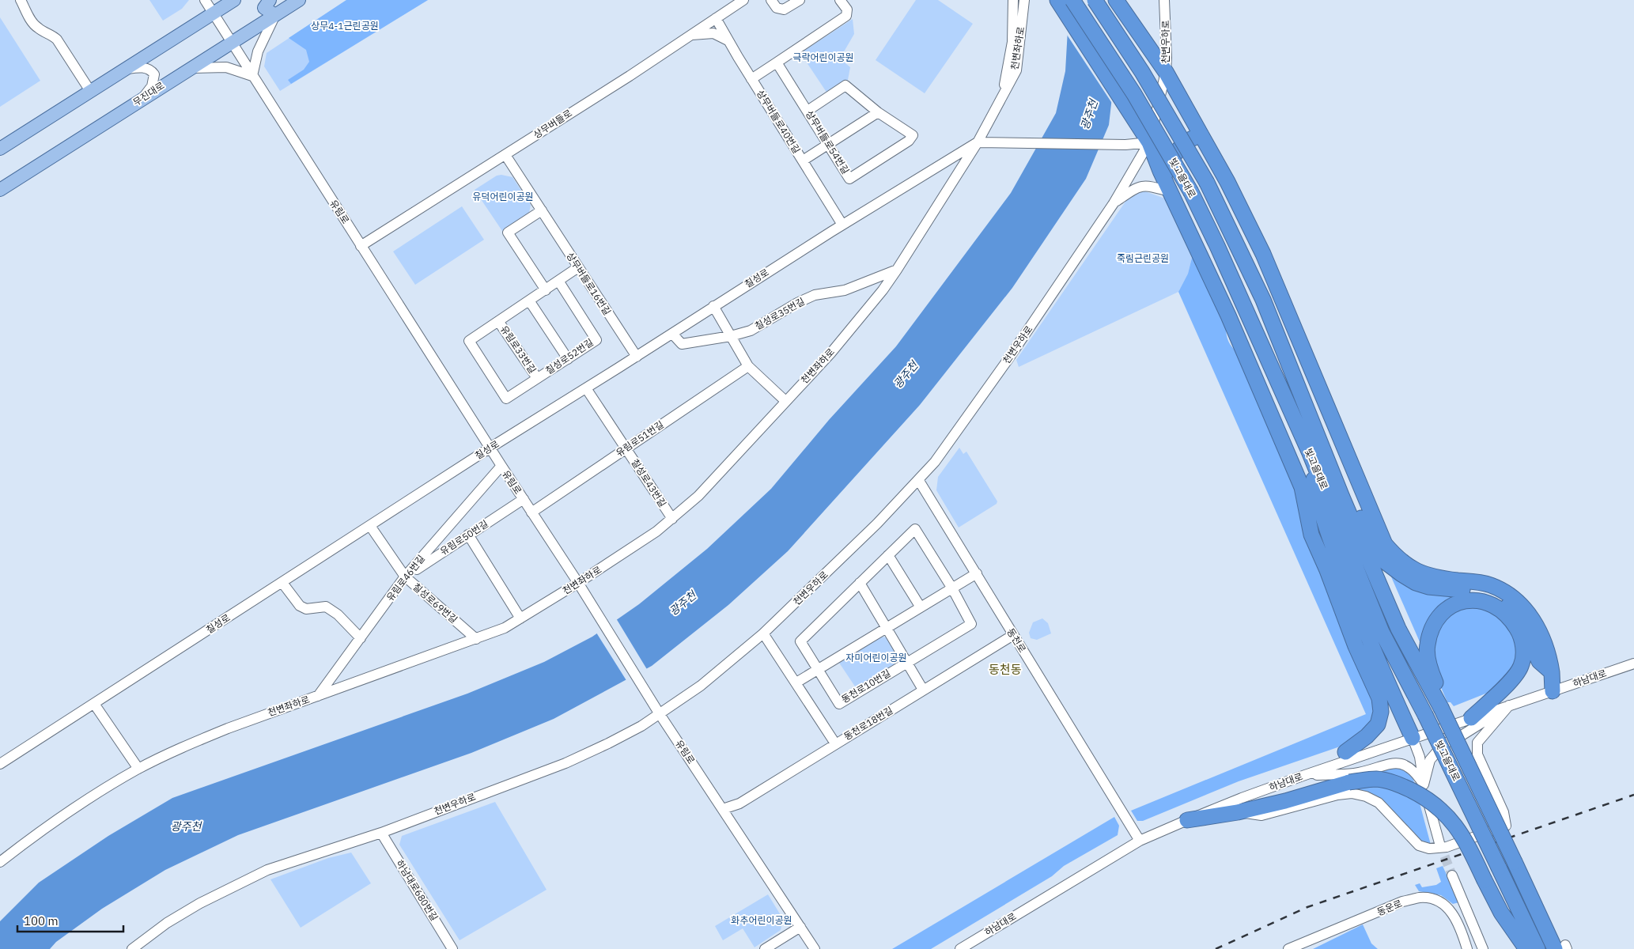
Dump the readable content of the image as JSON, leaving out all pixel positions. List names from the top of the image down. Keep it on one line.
{"streets":{"highway":["빛고을대로"],"main road":["무진대로"],"street":["천변우하로","천변좌하로","상무버들로40번길","상무버들로","상무버들로54번길","유림로","칠성로","상무버들로16번길","칠성로35번길","유림로33번길","칠성로52번길","유림로51번길","칠성로43번길","유림로50번길","유림로46번길","칠성로69번길","동천로","하남대로","동천로10번길","동천로18번길","하남대로680번길","동운로"]},"crossings":[["천변우하로","유림로"],["천변우하로","동천로"],["천변우하로","하남대로680번길"],["천변좌하로","유림로"],["천변좌하로","칠성로"],["천변좌하로","칠성로35번길"],["천변좌하로","칠성로43번길"],["천변좌하로","유림로46번길"],["천변좌하로","칠성로69번길"],["무진대로","유림로"],["상무버들로40번길","상무버들로"],["상무버들로40번길","칠성로"],["상무버들로","유림로"],["상무버들로","상무버들로16번길"],["유림로","칠성로"],["유림로","유림로51번길"],["유림로","유림로50번길"],["유림로","유림로46번길"],["유림로","동천로18번길"],["칠성로","상무버들로16번길"],["칠성로","칠성로35번길"],["칠성로","칠성로43번길"],["칠성로","칠성로69번길"],["상무버들로16번길","유림로33번길"],["유림로33번길","칠성로52번길"],["유림로51번길","칠성로43번길"],["유림로50번길","유림로46번길"],["유림로50번길","칠성로69번길"],["유림로46번길","칠성로69번길"],["동천로","하남대로"],["동천로","동천로18번길"]],"districts":["동천동"],"water":["광주천"],"parks":["상무4-1근린공원","극락어린이공원","유덕어린이공원","죽림근린공원","자미어린이공원","화추어린이공원"],"scale_bar":"100 m"}
